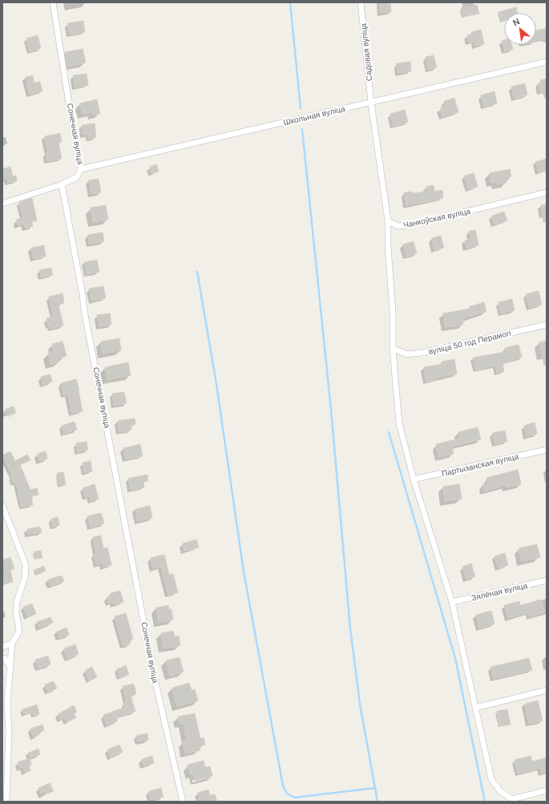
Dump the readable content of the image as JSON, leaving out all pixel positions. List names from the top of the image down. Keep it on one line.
{"streets":{"street":["Садовая вуліца","Школьная вуліца","Сонечная вуліца","Чанкоўская вуліца","вуліца 50 год Перамогі","Партызанская вуліца","Зялёная вуліца"]},"crossings":[["Садовая вуліца","Школьная вуліца"],["Школьная вуліца","Сонечная вуліца"]],"north":"top left"}
